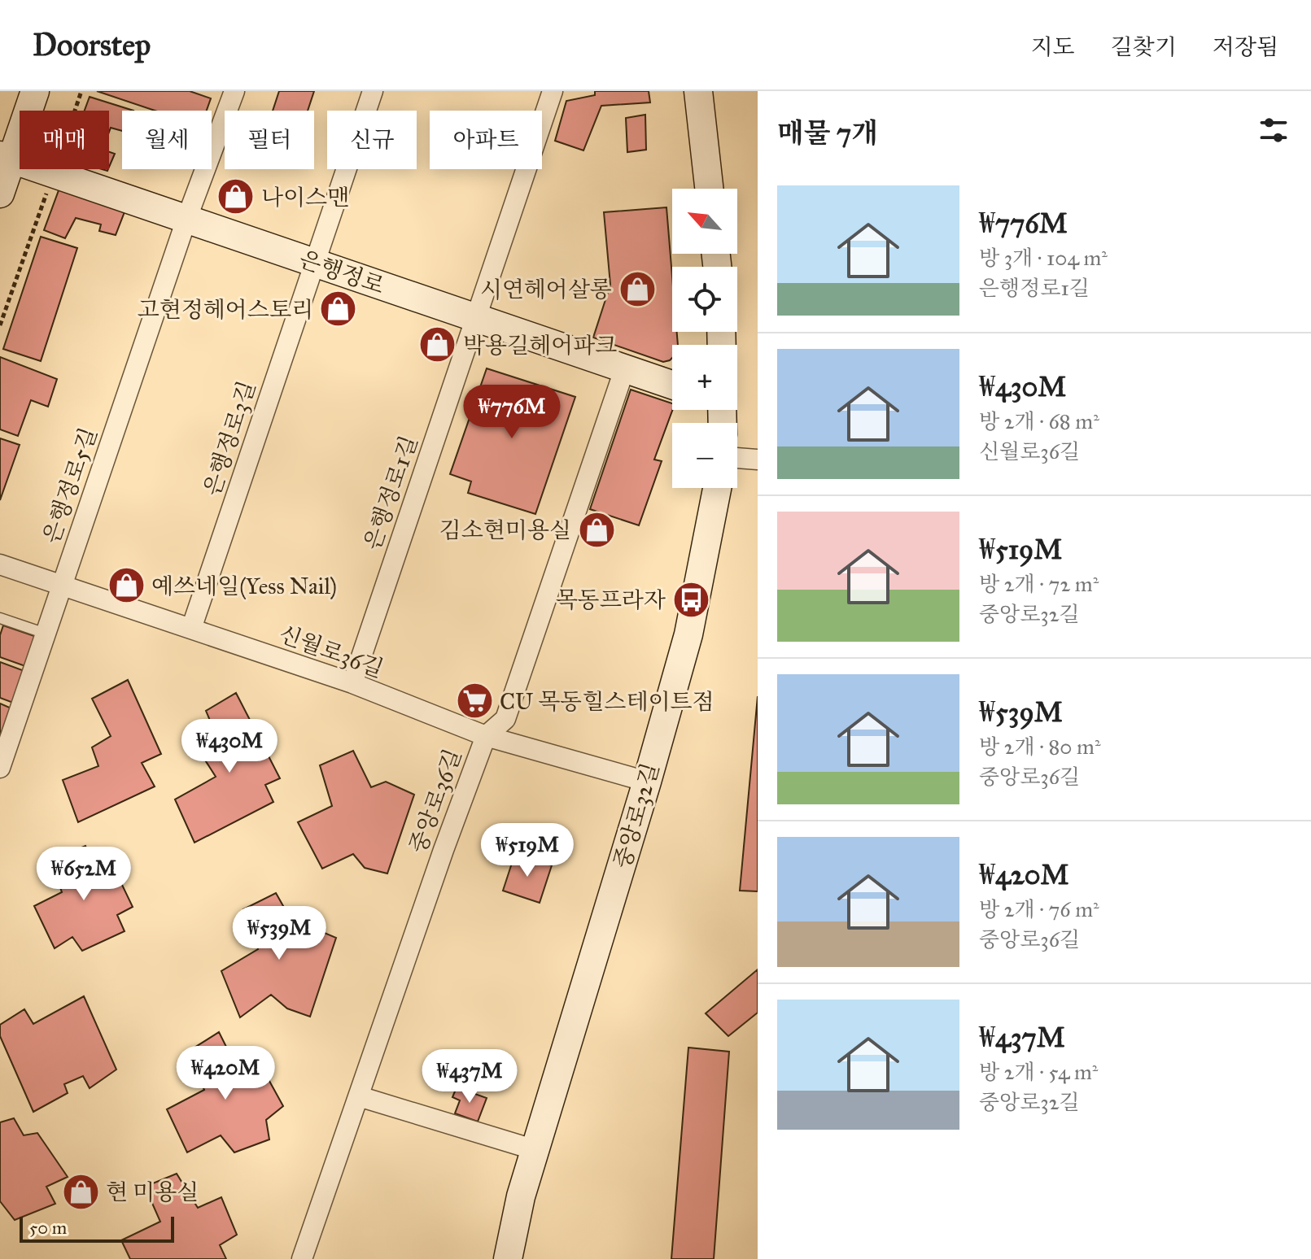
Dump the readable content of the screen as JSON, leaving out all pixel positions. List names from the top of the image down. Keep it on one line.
{"streets":{"street":["은행정로","은행정로3길","은행정로5길","은행정로1길","신월로36길","중앙로36길","중앙로32길"]},"crossings":[["은행정로","은행정로3길"],["은행정로","은행정로5길"],["은행정로","은행정로1길"],["은행정로","중앙로36길"],["은행정로3길","신월로36길"],["은행정로5길","신월로36길"],["은행정로1길","신월로36길"],["신월로36길","중앙로36길"],["신월로36길","중앙로32길"]],"places":{"shop":["나이스맨","시연헤어살롱","고현정헤어스토리","박용길헤어파크","김소현미용실","예쓰네일(Yess Nail)","현 미용실"],"bus stop":["목동프라자"],"supermarket":["CU 목동힐스테이트점"]},"scale_bar":"50 m","north":"top left","page":{"header":"Doorstep","nav":["지도","길찾기","저장됨"],"heading":"매물 7개","chip":["매매","월세","필터","신규","아파트"],"list":[{"name":"₩776M","note":"방 3개 · 104 m² · 은행정로1길"},{"name":"₩430M","note":"방 2개 · 68 m² · 신월로36길"},{"name":"₩519M","note":"방 2개 · 72 m² · 중앙로32길"},{"name":"₩539M","note":"방 2개 · 80 m² · 중앙로36길"},{"name":"₩420M","note":"방 2개 · 76 m² · 중앙로36길"},{"name":"₩437M","note":"방 2개 · 54 m² · 중앙로32길"}],"map_buttons":["+","−"],"price":["₩776M","₩430M","₩519M","₩652M","₩539M","₩420M","₩437M"],"scale":"50 m"}}
